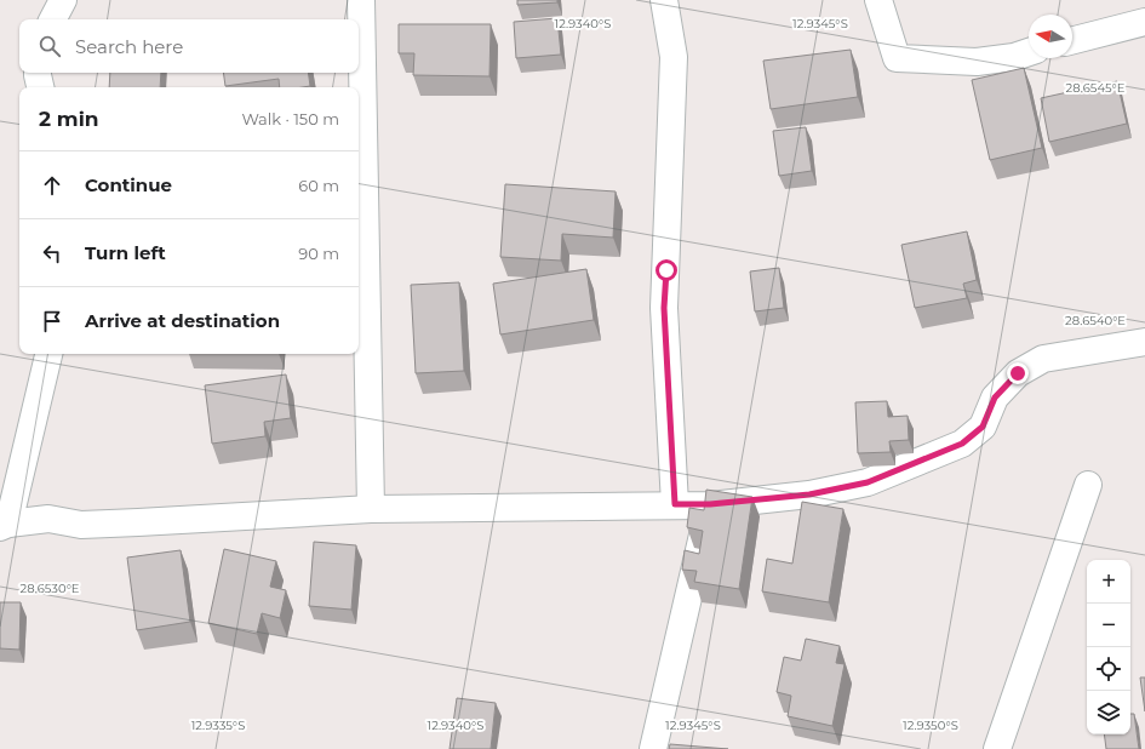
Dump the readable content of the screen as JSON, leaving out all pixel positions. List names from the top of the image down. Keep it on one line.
{"north":"left","page":{"search":"Search here","heading":["2 min","Walk · 150 m"],"list":[["Continue","60 m"],["Turn left","90 m"],"Arrive at destination"],"map_buttons":["+","−"]},"coordinates":["12.9340°S","12.9345°S","28.6545°E","28.6540°E","28.6530°E","12.9335°S","12.9350°S"]}
